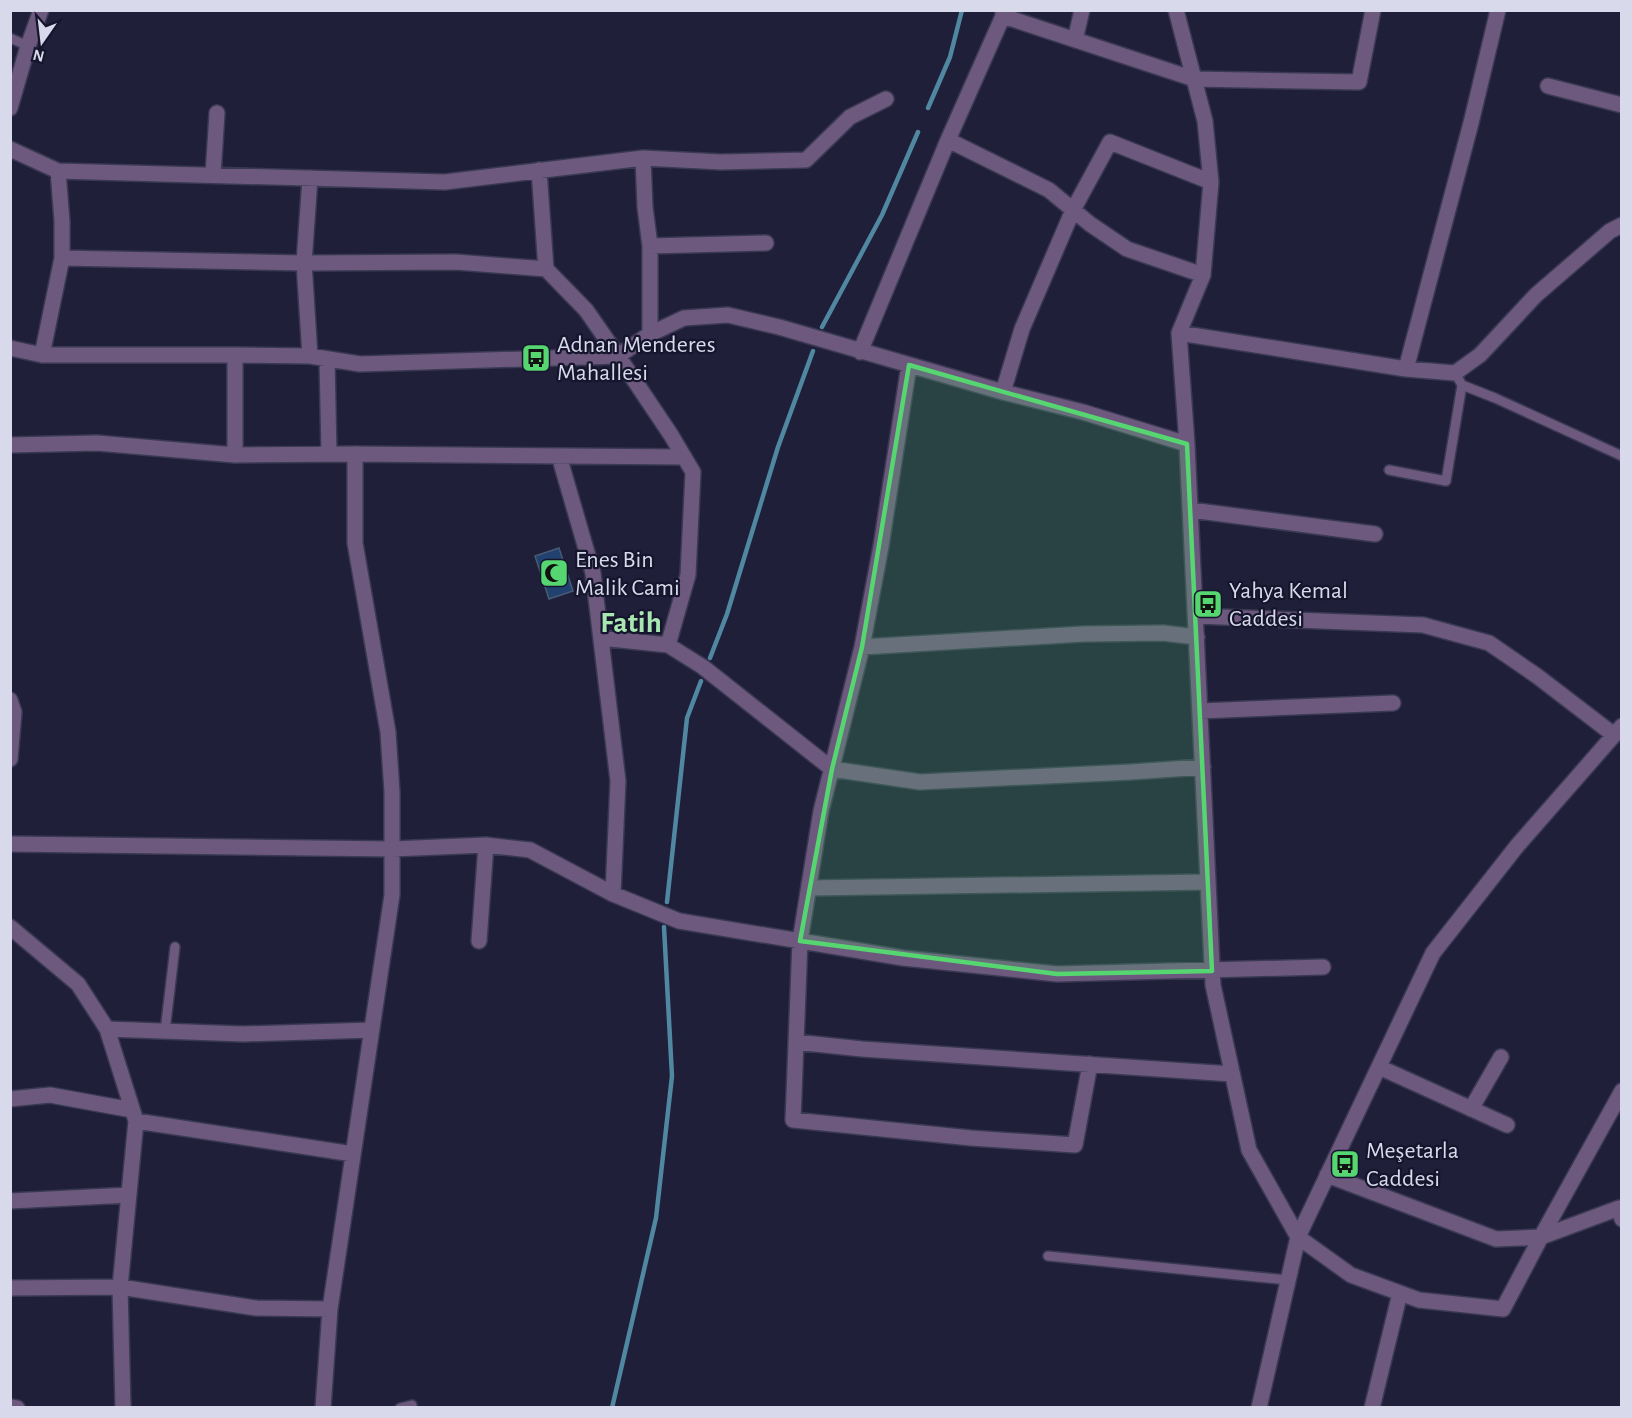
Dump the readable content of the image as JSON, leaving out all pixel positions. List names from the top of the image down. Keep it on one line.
{"districts":["Fatih"],"places":{"bus stop":["Adnan Menderes Mahallesi","Yahya Kemal Caddesi","Meşetarla Caddesi"],"mosque":["Enes Bin Malik Cami"]},"north":"bottom"}
